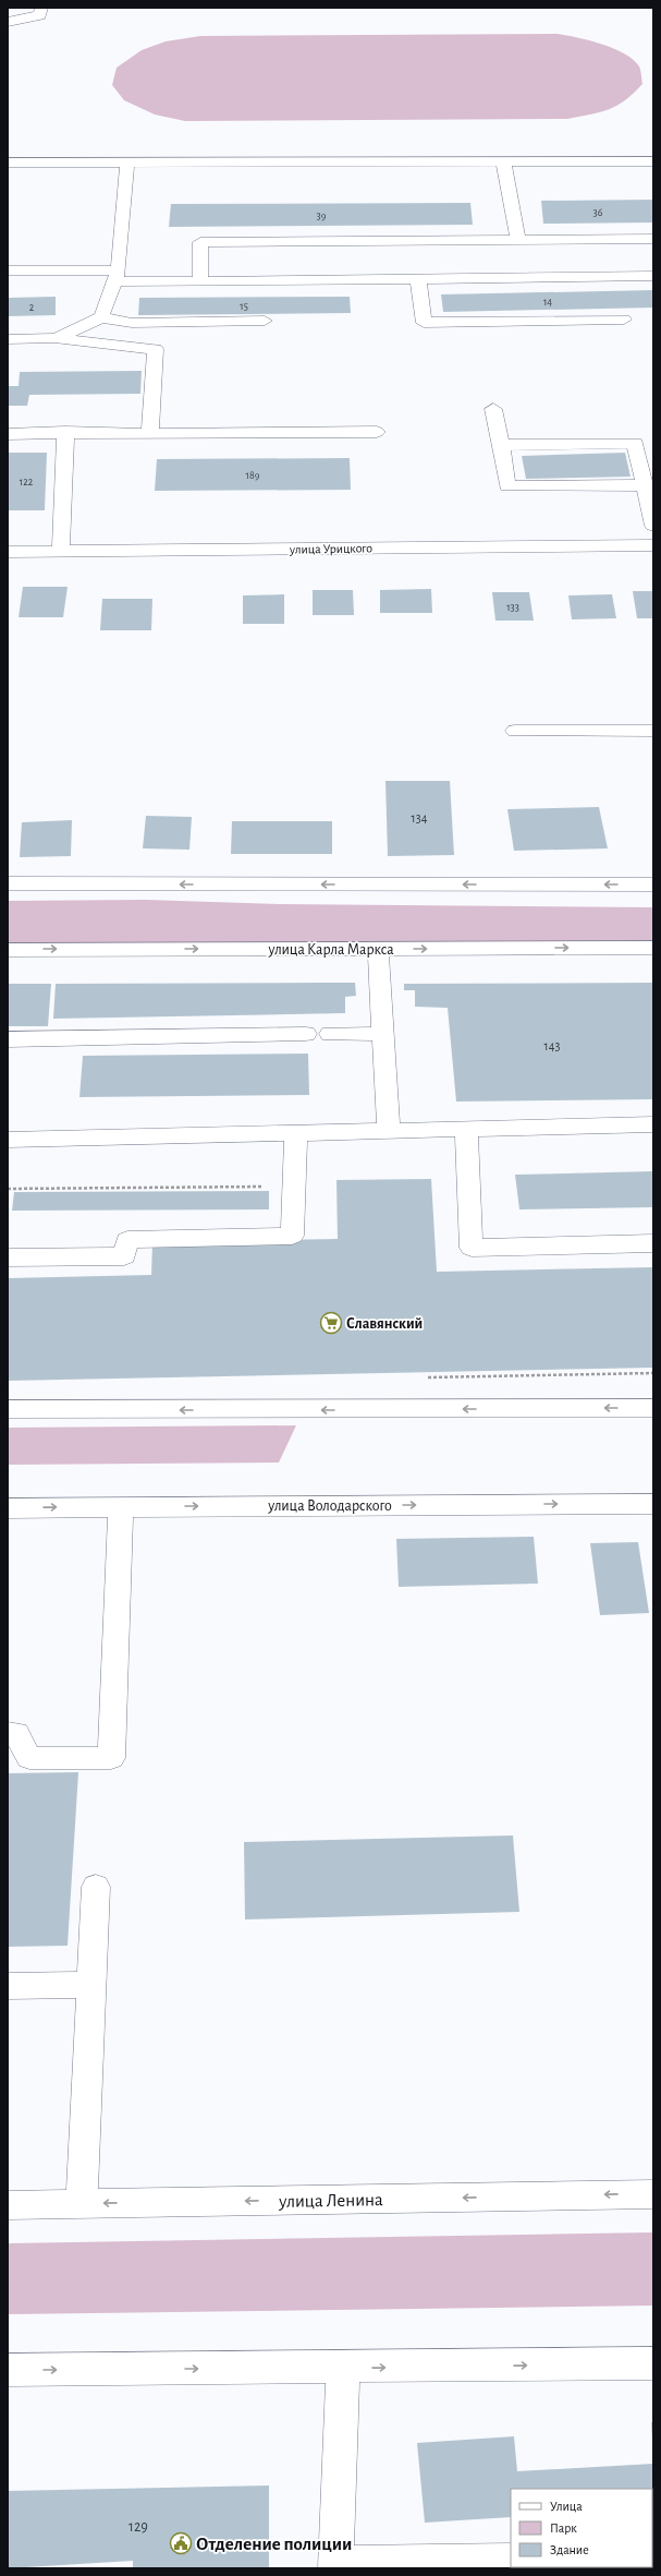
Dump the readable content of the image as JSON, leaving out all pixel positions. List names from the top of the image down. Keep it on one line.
{"streets":{"street":["улица Урицкого","улица Карла Маркса","улица Володарского","улица Ленина"]},"places":{"supermarket":["Славянский"],"public building":["Отделение полиции"]},"house_numbers":["36","39","14","15","2","189","122","133","134","143","129"],"legend":["Улица","Парк","Здание"]}
